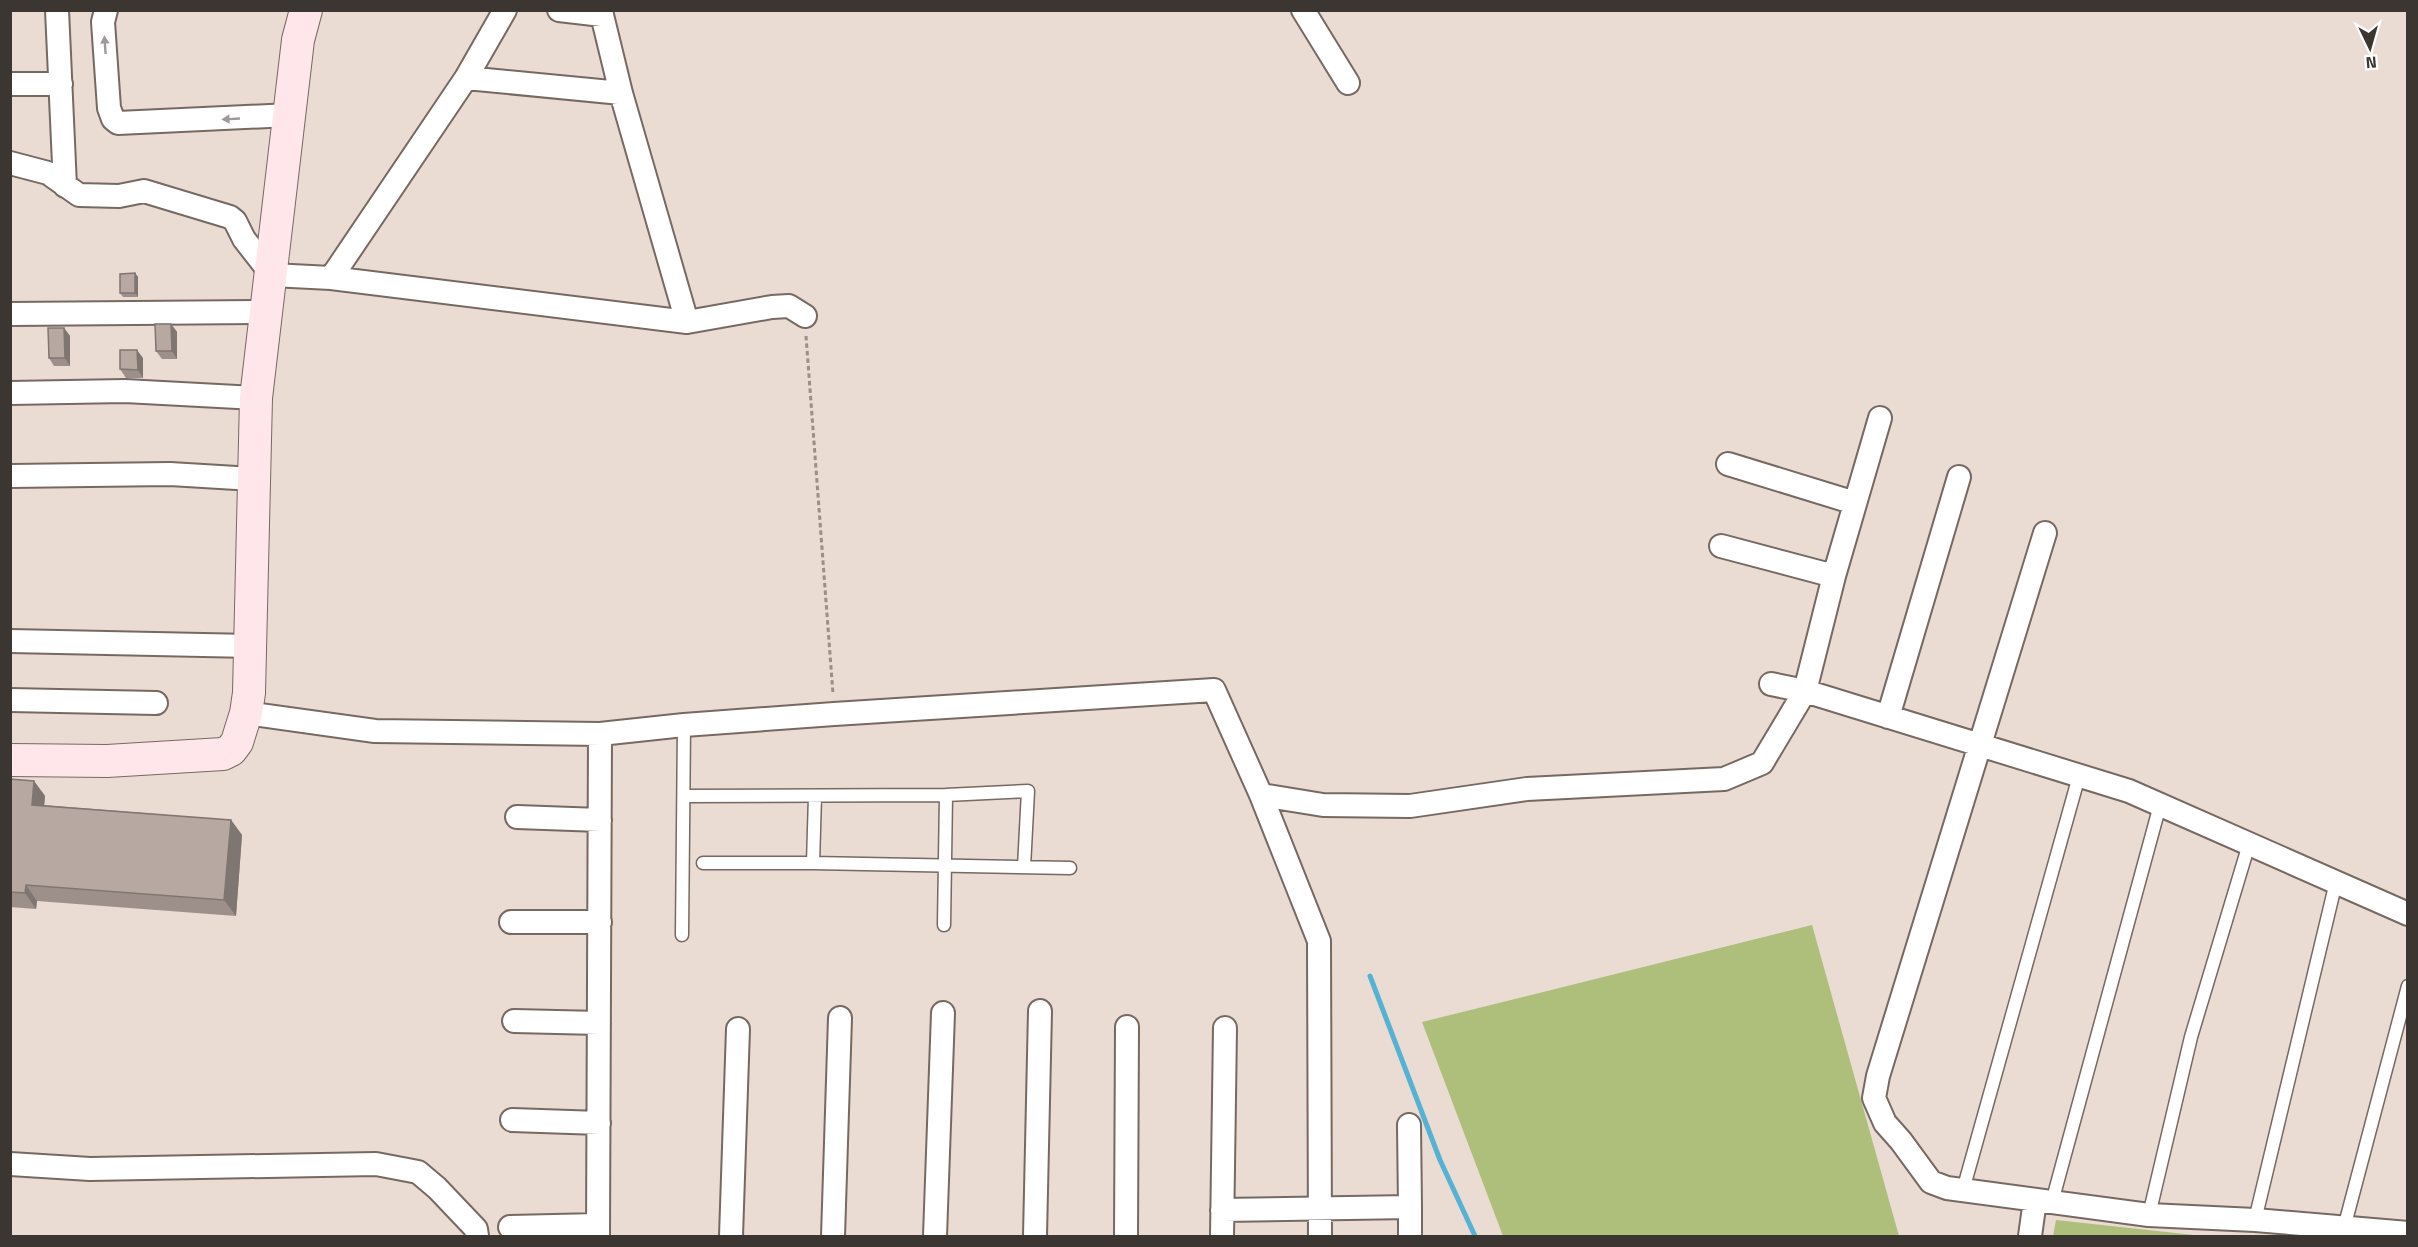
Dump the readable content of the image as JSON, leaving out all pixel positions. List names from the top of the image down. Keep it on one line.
{"north":"bottom"}
